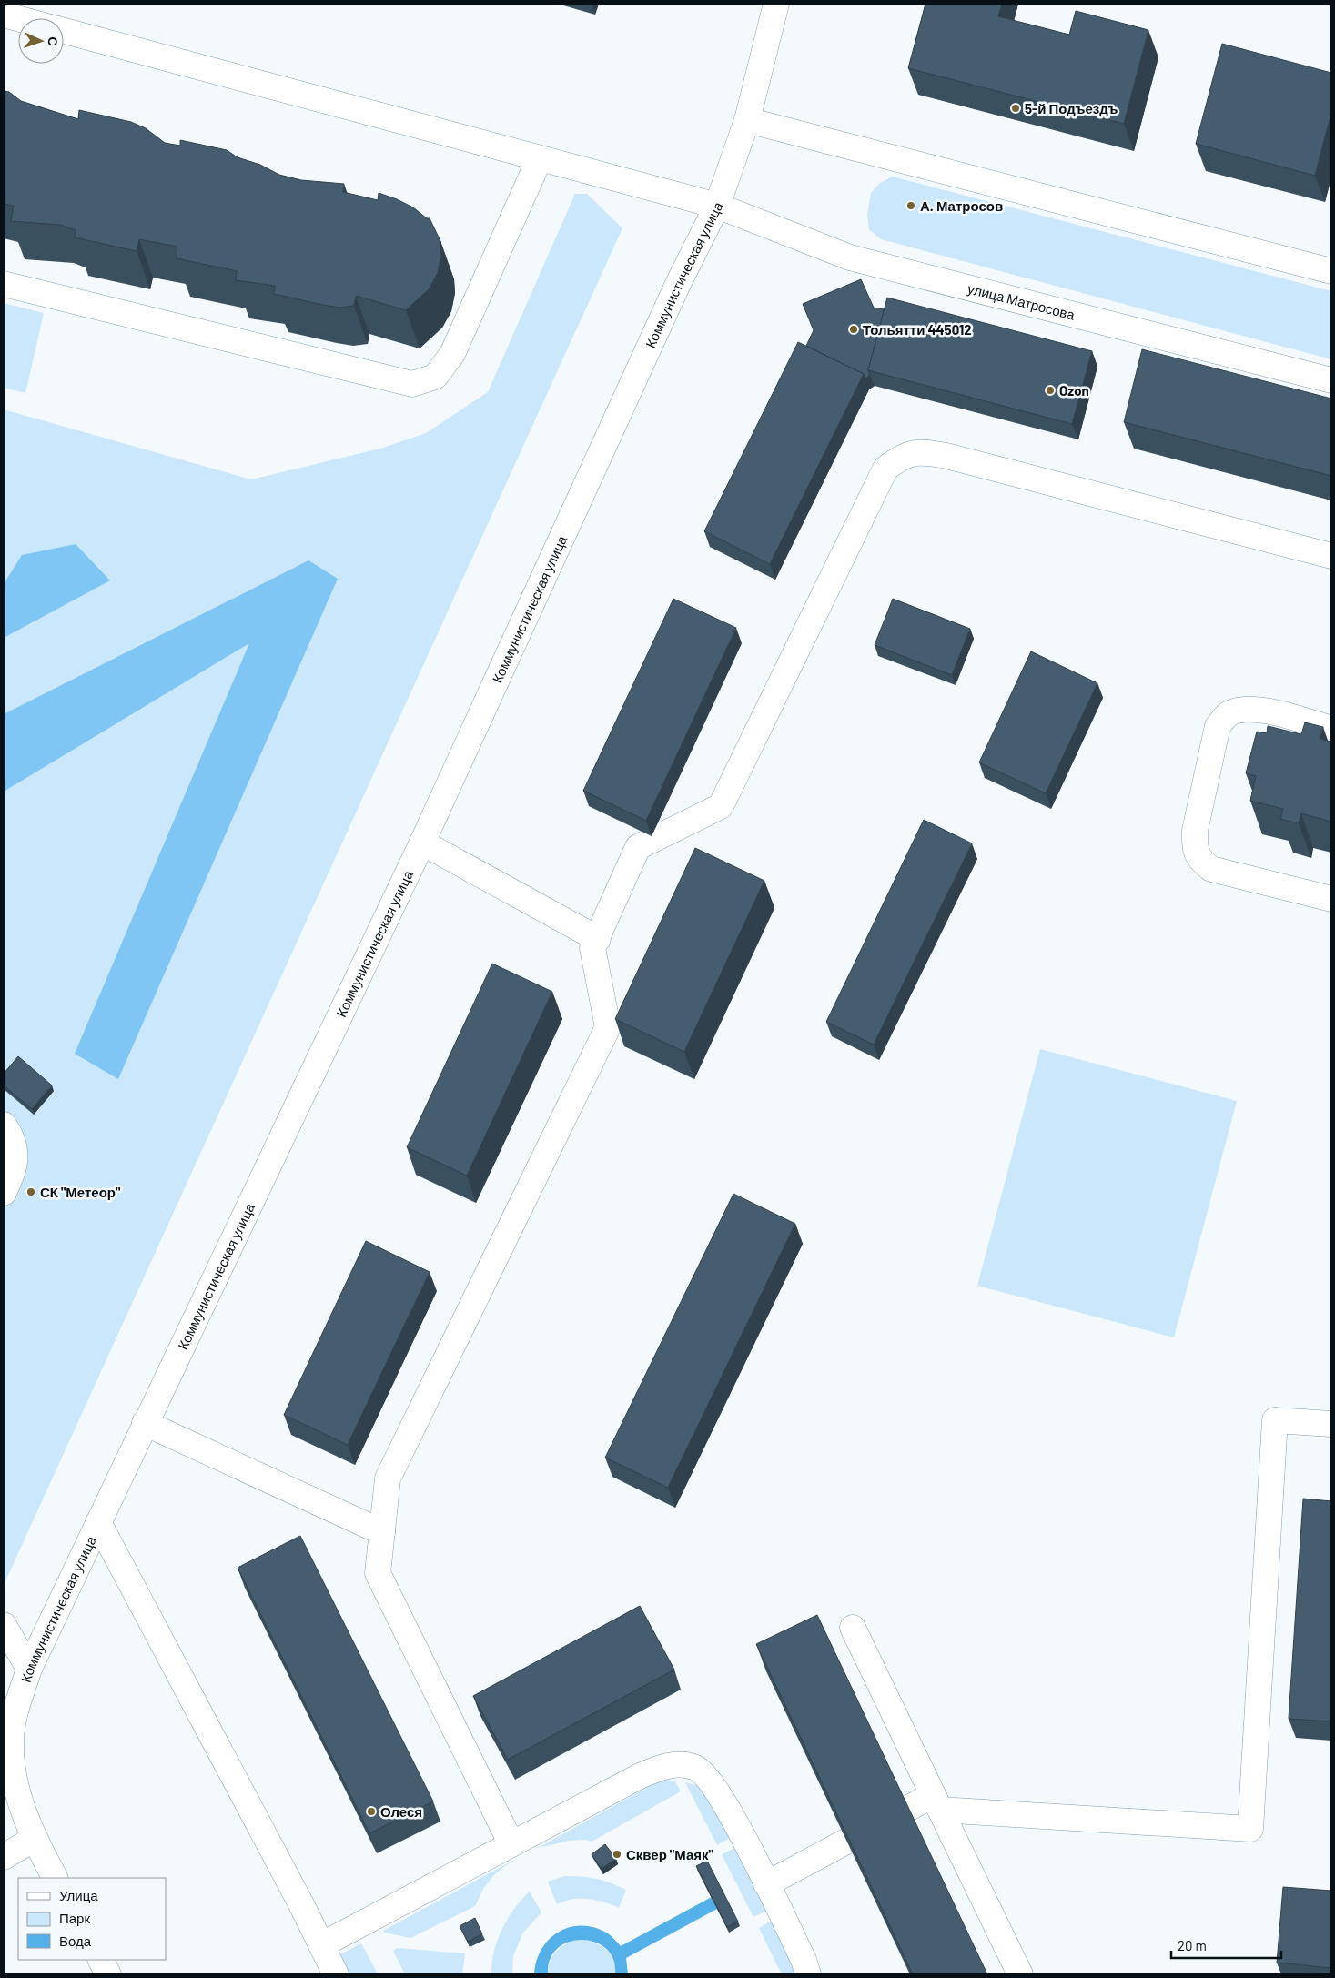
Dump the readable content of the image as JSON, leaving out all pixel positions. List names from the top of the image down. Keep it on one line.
{"streets":{"main road":["Коммунистическая улица","улица Матросова"]},"crossings":[["Коммунистическая улица","улица Матросова"]],"places":["5-й Подъездъ","А. Матросов","Тольятти 445012","Ozon","СК \"Метеор\"","Олеся","Сквер \"Маяк\""],"legend":["Улица","Парк","Вода"],"scale_bar":"20 m","north":"right"}
